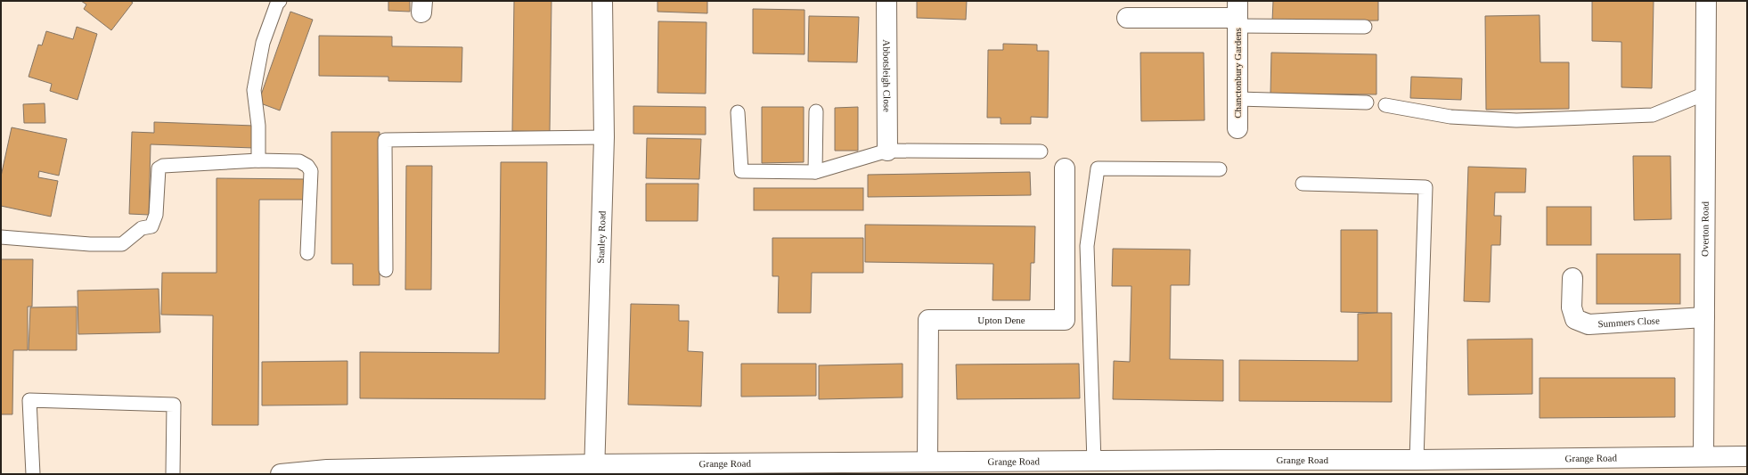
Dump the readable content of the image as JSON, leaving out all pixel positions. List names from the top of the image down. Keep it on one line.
{"streets":{"street":["Chanctonbury Gardens","Abbotsleigh Close","Overton Road","Stanley Road","Upton Dene","Summers Close","Grange Road"]},"crossings":[["Overton Road","Summers Close"],["Overton Road","Grange Road"],["Stanley Road","Grange Road"],["Upton Dene","Grange Road"]]}
